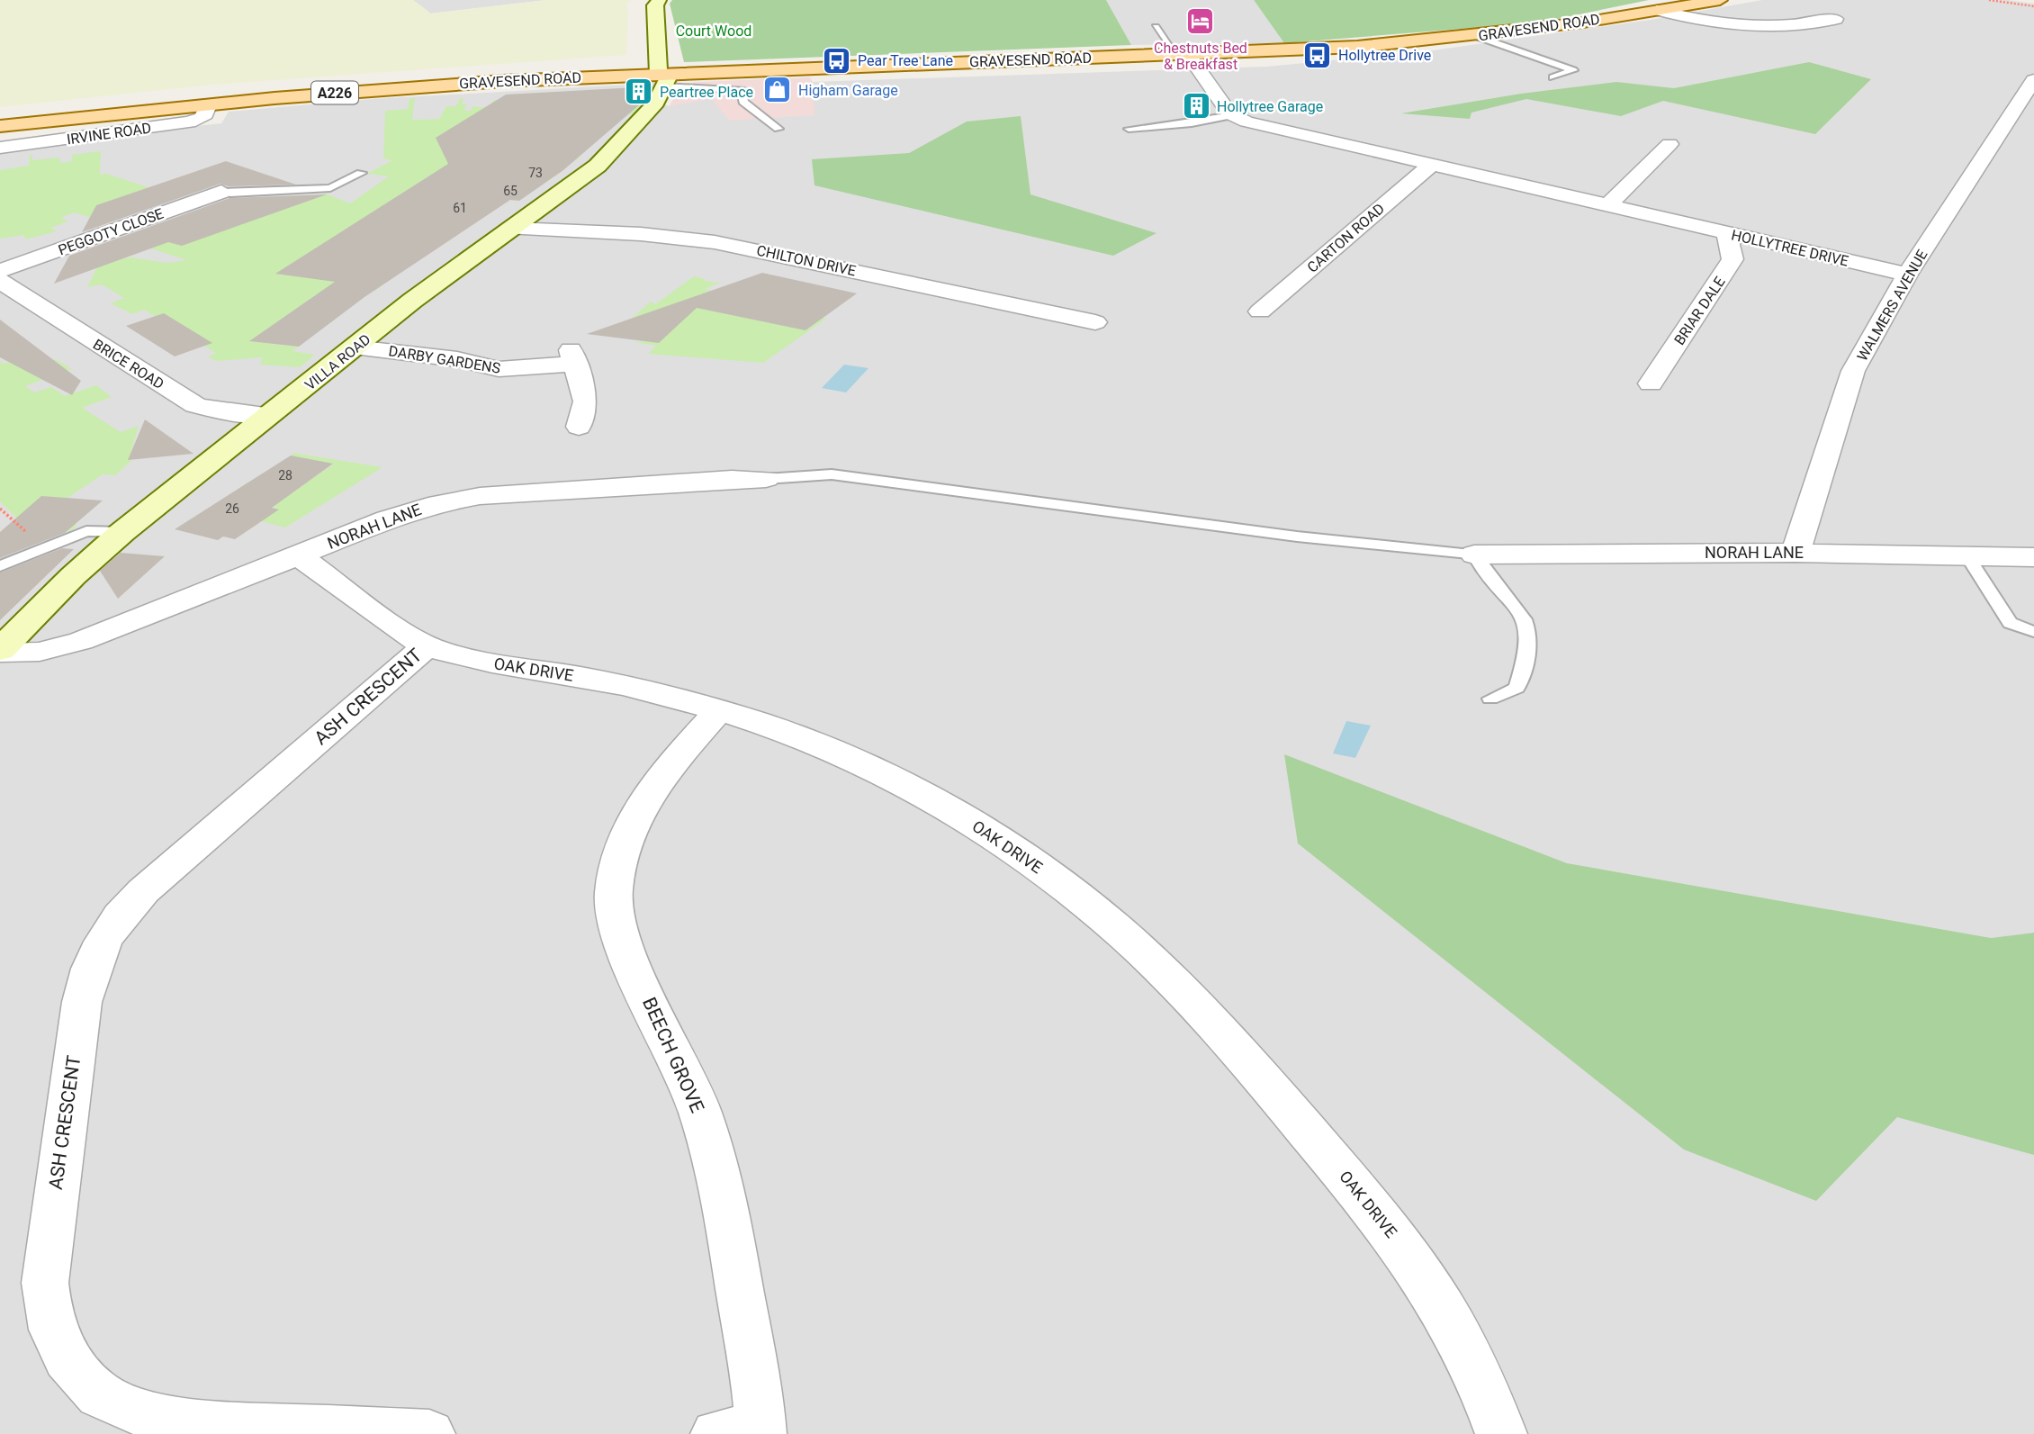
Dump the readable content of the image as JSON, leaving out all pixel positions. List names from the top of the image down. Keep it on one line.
{"streets":{"main road":["GRAVESEND ROAD","A226"],"street":["IRVINE ROAD","PEGGOTY CLOSE","CARTON ROAD","HOLLYTREE DRIVE","CHILTON DRIVE","WALMERS AVENUE","BRIAR DALE","DARBY GARDENS","VILLA ROAD","BRICE ROAD","NORAH LANE","OAK DRIVE","ASH CRESCENT","BEECH GROVE"]},"crossings":[["GRAVESEND ROAD","IRVINE ROAD"],["GRAVESEND ROAD","VILLA ROAD"],["CARTON ROAD","HOLLYTREE DRIVE"],["HOLLYTREE DRIVE","WALMERS AVENUE"],["HOLLYTREE DRIVE","BRIAR DALE"],["CHILTON DRIVE","VILLA ROAD"],["WALMERS AVENUE","NORAH LANE"],["DARBY GARDENS","VILLA ROAD"],["VILLA ROAD","BRICE ROAD"],["VILLA ROAD","NORAH LANE"],["NORAH LANE","OAK DRIVE"],["OAK DRIVE","ASH CRESCENT"],["OAK DRIVE","BEECH GROVE"]],"parks":["Court Wood"],"places":{"hotel":["Chestnuts Bed & Breakfast"],"bus stop":["Hollytree Drive","Pear Tree Lane"],"shop":["Higham Garage"],"building":["Peartree Place","Hollytree Garage"]},"house_numbers":["73","65","61","28","26"]}
